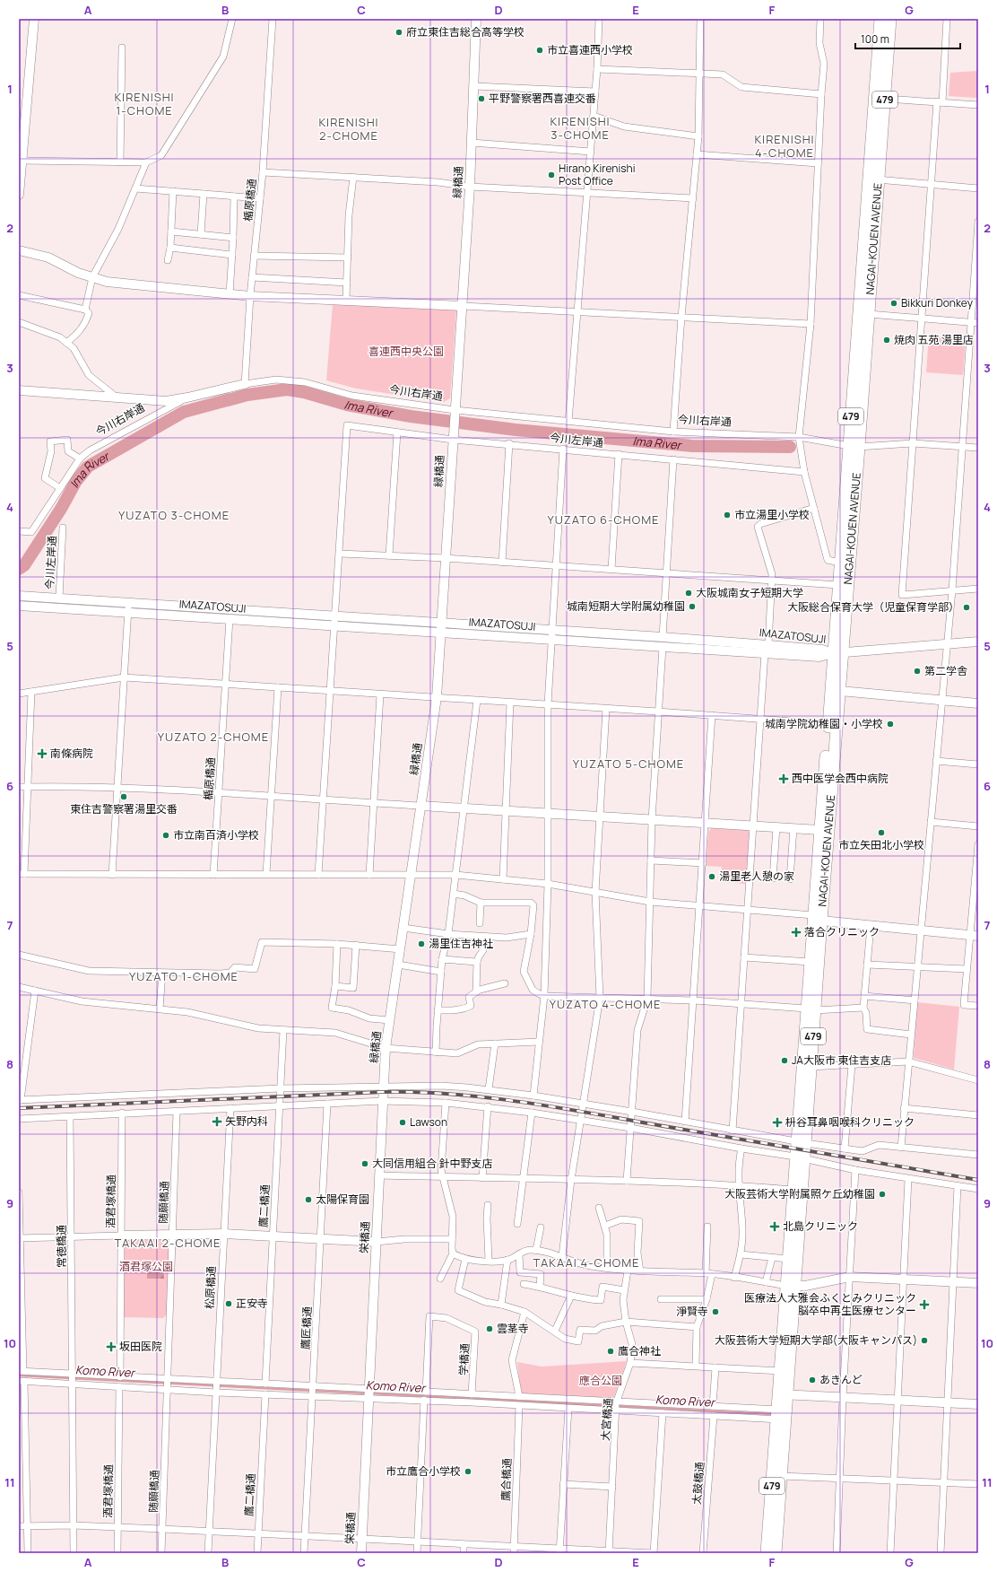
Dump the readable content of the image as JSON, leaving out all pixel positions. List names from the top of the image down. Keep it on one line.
{"streets":{"highway":["479","NAGAI-KOUEN AVENUE"],"street":["緑橋通","楯原橋通","今川右岸通","今川左岸通","IMAZATOSUJI","酒君塚橋通","随願橋通","鷹二橋通","栄橋通","常徳橋通","松原橋通","鷹匠橋通","学橋通","大宮橋通","鷹合橋通","太鼓橋通"]},"crossings":[["緑橋通","今川右岸通"],["緑橋通","今川左岸通"],["緑橋通","IMAZATOSUJI"],["緑橋通","栄橋通"],["楯原橋通","今川右岸通"],["楯原橋通","IMAZATOSUJI"],["NAGAI-KOUEN AVENUE","今川右岸通"],["NAGAI-KOUEN AVENUE","IMAZATOSUJI"],["今川左岸通","IMAZATOSUJI"]],"districts":["KIRENISHI 1-CHOME","KIRENISHI 3-CHOME","KIRENISHI 2-CHOME","KIRENISHI 4-CHOME","YUZATO 3-CHOME","YUZATO 6-CHOME","YUZATO 2-CHOME","YUZATO 5-CHOME","YUZATO 1-CHOME","YUZATO 4-CHOME","TAKAAI 2-CHOME","TAKAAI 4-CHOME"],"water":["Ima River","Komo River"],"parks":["喜連西中央公園","酒君塚公園","應合公園"],"places":{"other":["府立東住吉総合高等学校","市立喜連西小学校","平野警察署西喜連交番","Hirano Kirenishi Post Office","Bikkuri Donkey","焼肉 五苑 湯里店","市立湯里小学校","大阪城南女子短期大学","城南短期大学附属幼稚園","大阪総合保育大学（児童保育学部）","第二学舎","城南学院幼稚園・小学校","東住吉警察署湯里交番","市立矢田北小学校","市立南百済小学校","湯里老人憩の家","湯里住吉神社","JA大阪市 東住吉支店","Lawson","大同信用組合 針中野支店","大阪芸術大学附属照ケ丘幼稚園","太陽保育園","正安寺","淨賢寺","雲茎寺","大阪芸術大学短期大学部(大阪キャンパス)","鷹合神社","あきんど","市立鷹合小学校"],"health":["南條病院","西中医学会西中病院","落合クリニック","矢野内科","枡谷耳鼻咽喉科クリニック","北島クリニック","医療法人大雅会ふくとみクリニック 脳卒中再生医療センター","坂田医院"]},"scale_bar":"100 m","grid":{"columns":["A","B","C","D","E","F","G"],"rows":["1","2","3","4","5","6","7","8","9","10","11"]}}
